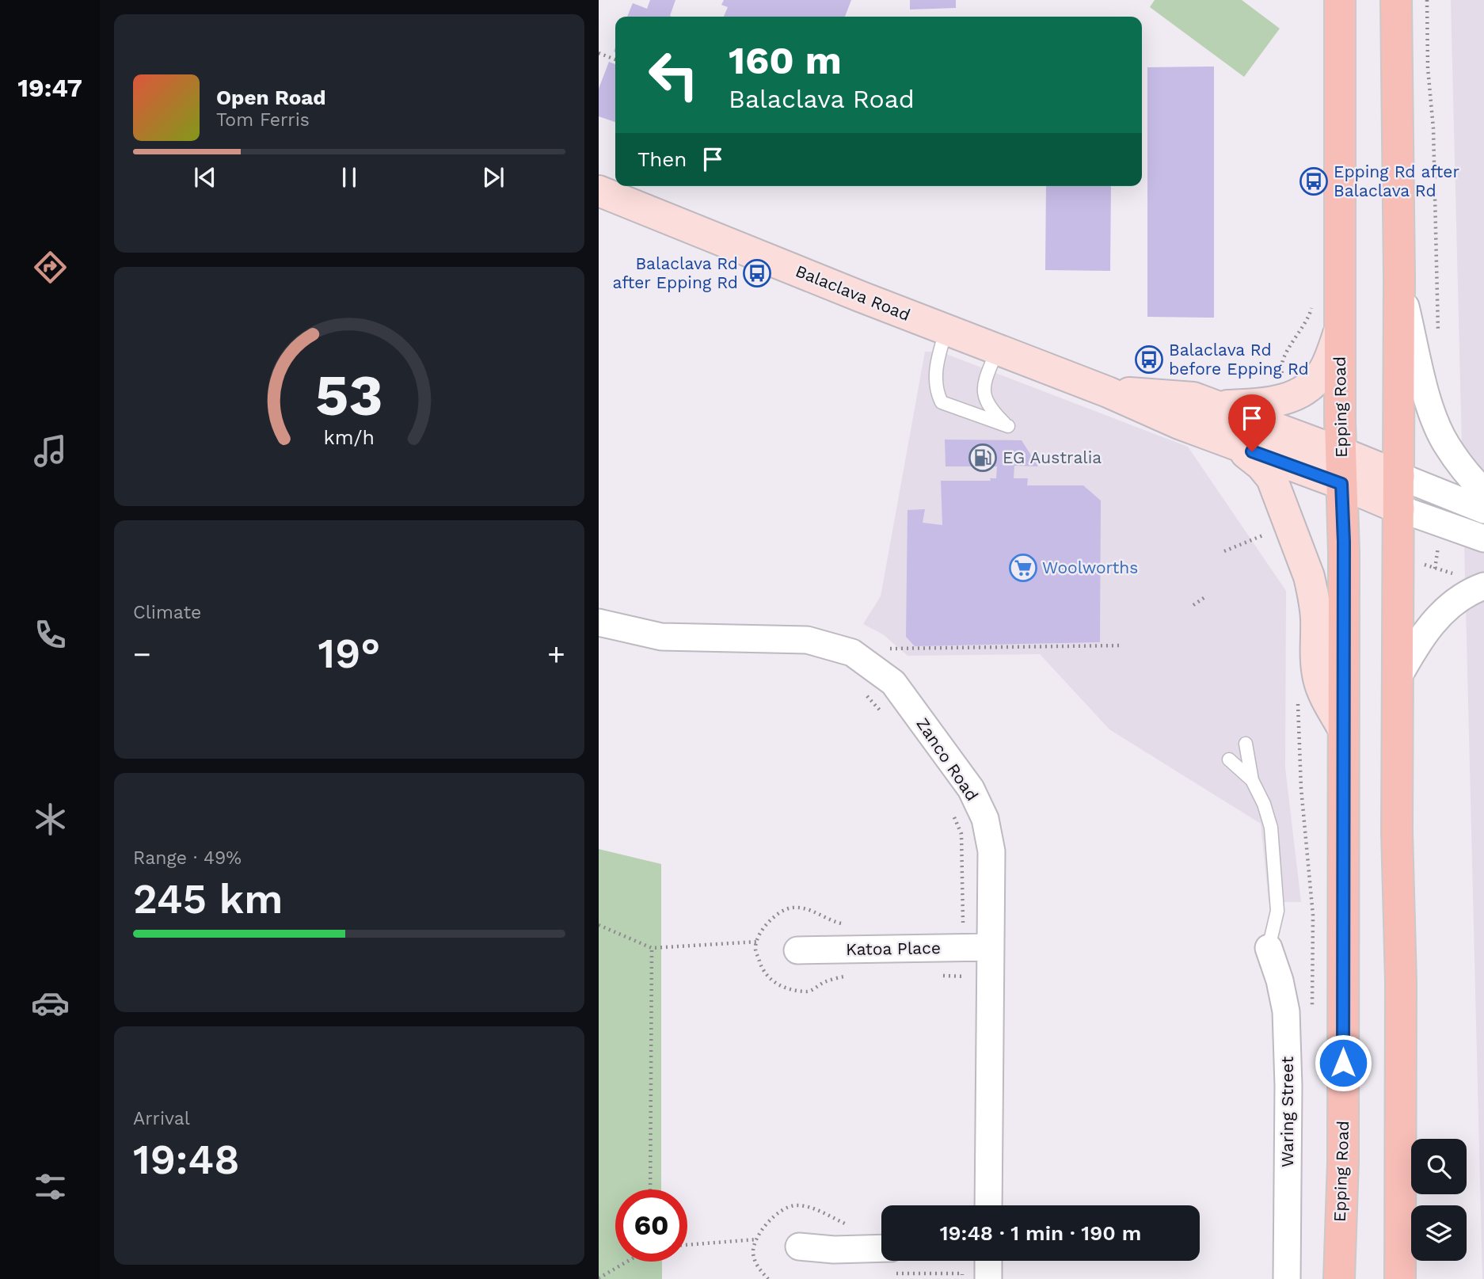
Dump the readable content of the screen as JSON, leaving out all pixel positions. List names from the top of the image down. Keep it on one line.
{"streets":{"main road":["Balaclava Road","Epping Road"],"street":["Zanco Road","Katoa Place","Waring Street"]},"crossings":[["Balaclava Road","Epping Road"],["Zanco Road","Katoa Place"]],"places":{"bus stop":["Epping Rd after Balaclava Rd","Balaclava Rd after Epping Rd","Balaclava Rd before Epping Rd"],"fuel station":["EG Australia"],"supermarket":["Woolworths"]},"page":{"tabs":"19:47","turn":["160 m","Balaclava Road"],"song":["Open Road","Tom Ferris"],"then":"Then","tile":["Climate",["Range · 49%","245 km"],["Arrival","19:48"]],"heat":["−","19°","+"],"limit":"60","trip":"19:48 · 1 min · 190 m","gauge":["53","km/h"]}}
